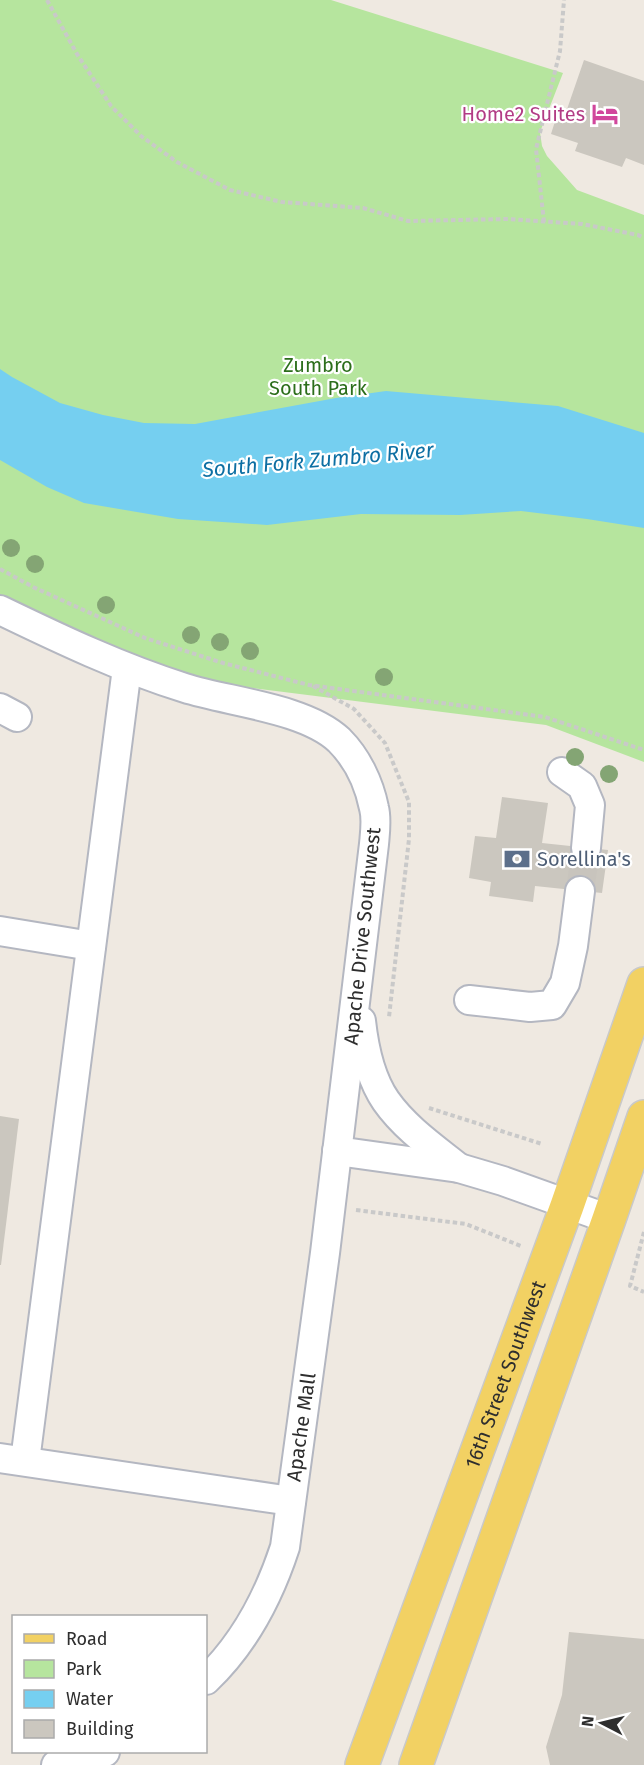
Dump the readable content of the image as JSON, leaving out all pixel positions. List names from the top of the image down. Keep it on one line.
{"streets":{"main road":["16th Street Southwest"],"street":["Apache Drive Southwest","Apache Mall"]},"crossings":[["Apache Drive Southwest","Apache Mall"]],"water":["South Fork Zumbro River"],"parks":["Zumbro South Park"],"places":{"hotel":["Home2 Suites"],"bank":["Sorellina's"]},"legend":["Road","Park","Water","Building"],"north":"left"}
